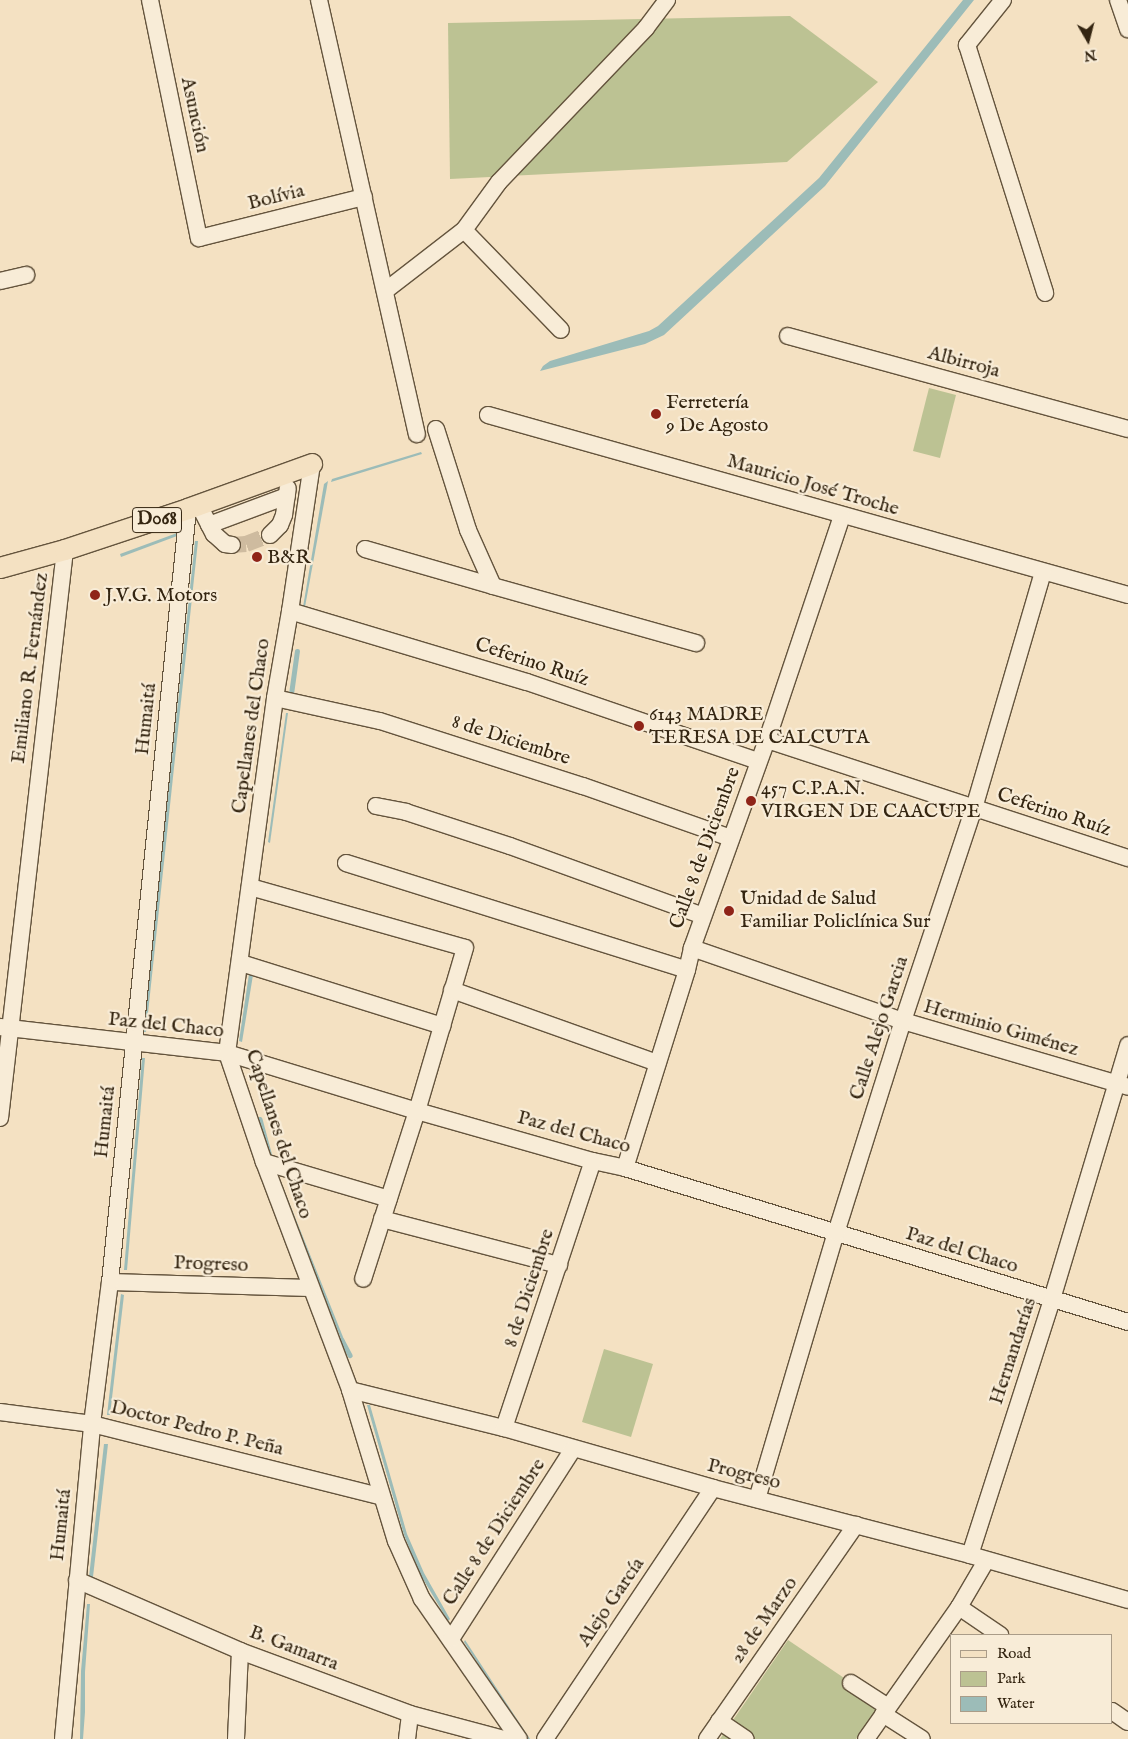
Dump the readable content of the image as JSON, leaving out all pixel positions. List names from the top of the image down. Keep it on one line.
{"streets":{"main road":["D068"],"street":["Asunción","Bolívia","Albirroja","Mauricio José Troche","Ceferino Ruíz","Emiliano R. Fernández","Humaitá","Capellanes del Chaco","8 de Diciembre","Calle 8 de Diciembre","Paz del Chaco","Calle Alejo Garcia","Herminio Giménez","Progreso","Hernandarías","Doctor Pedro P. Peña","Alejo García","28 de Marzo","B. Gamarra"]},"crossings":[["Asunción","Bolívia"],["Mauricio José Troche","Calle 8 de Diciembre"],["Mauricio José Troche","Calle Alejo Garcia"],["D068","Emiliano R. Fernández"],["D068","Humaitá"],["D068","Capellanes del Chaco"],["Ceferino Ruíz","Capellanes del Chaco"],["Ceferino Ruíz","Calle 8 de Diciembre"],["Ceferino Ruíz","Calle Alejo Garcia"],["Emiliano R. Fernández","Paz del Chaco"],["Humaitá","Paz del Chaco"],["Humaitá","Progreso"],["Humaitá","Doctor Pedro P. Peña"],["Humaitá","B. Gamarra"],["Capellanes del Chaco","8 de Diciembre"],["Capellanes del Chaco","Calle 8 de Diciembre"],["Capellanes del Chaco","Paz del Chaco"],["Capellanes del Chaco","Progreso"],["Capellanes del Chaco","Doctor Pedro P. Peña"],["8 de Diciembre","Calle 8 de Diciembre"],["8 de Diciembre","Paz del Chaco"],["8 de Diciembre","Progreso"],["Calle 8 de Diciembre","Paz del Chaco"],["Calle 8 de Diciembre","Herminio Giménez"],["Calle 8 de Diciembre","Progreso"],["Paz del Chaco","Calle Alejo Garcia"],["Paz del Chaco","Hernandarías"],["Calle Alejo Garcia","Herminio Giménez"],["Calle Alejo Garcia","Progreso"],["Herminio Giménez","Hernandarías"],["Progreso","Hernandarías"],["Progreso","Alejo García"],["Progreso","28 de Marzo"]],"places":["Ferretería 9 De Agosto","B&R","J.V.G. Motors","6143 MADRE TERESA DE CALCUTA","457 C.P.A.N. VIRGEN DE CAACUPE","Unidad de Salud Familiar Policlínica Sur"],"legend":["Road","Park","Water"],"north":"bottom"}
